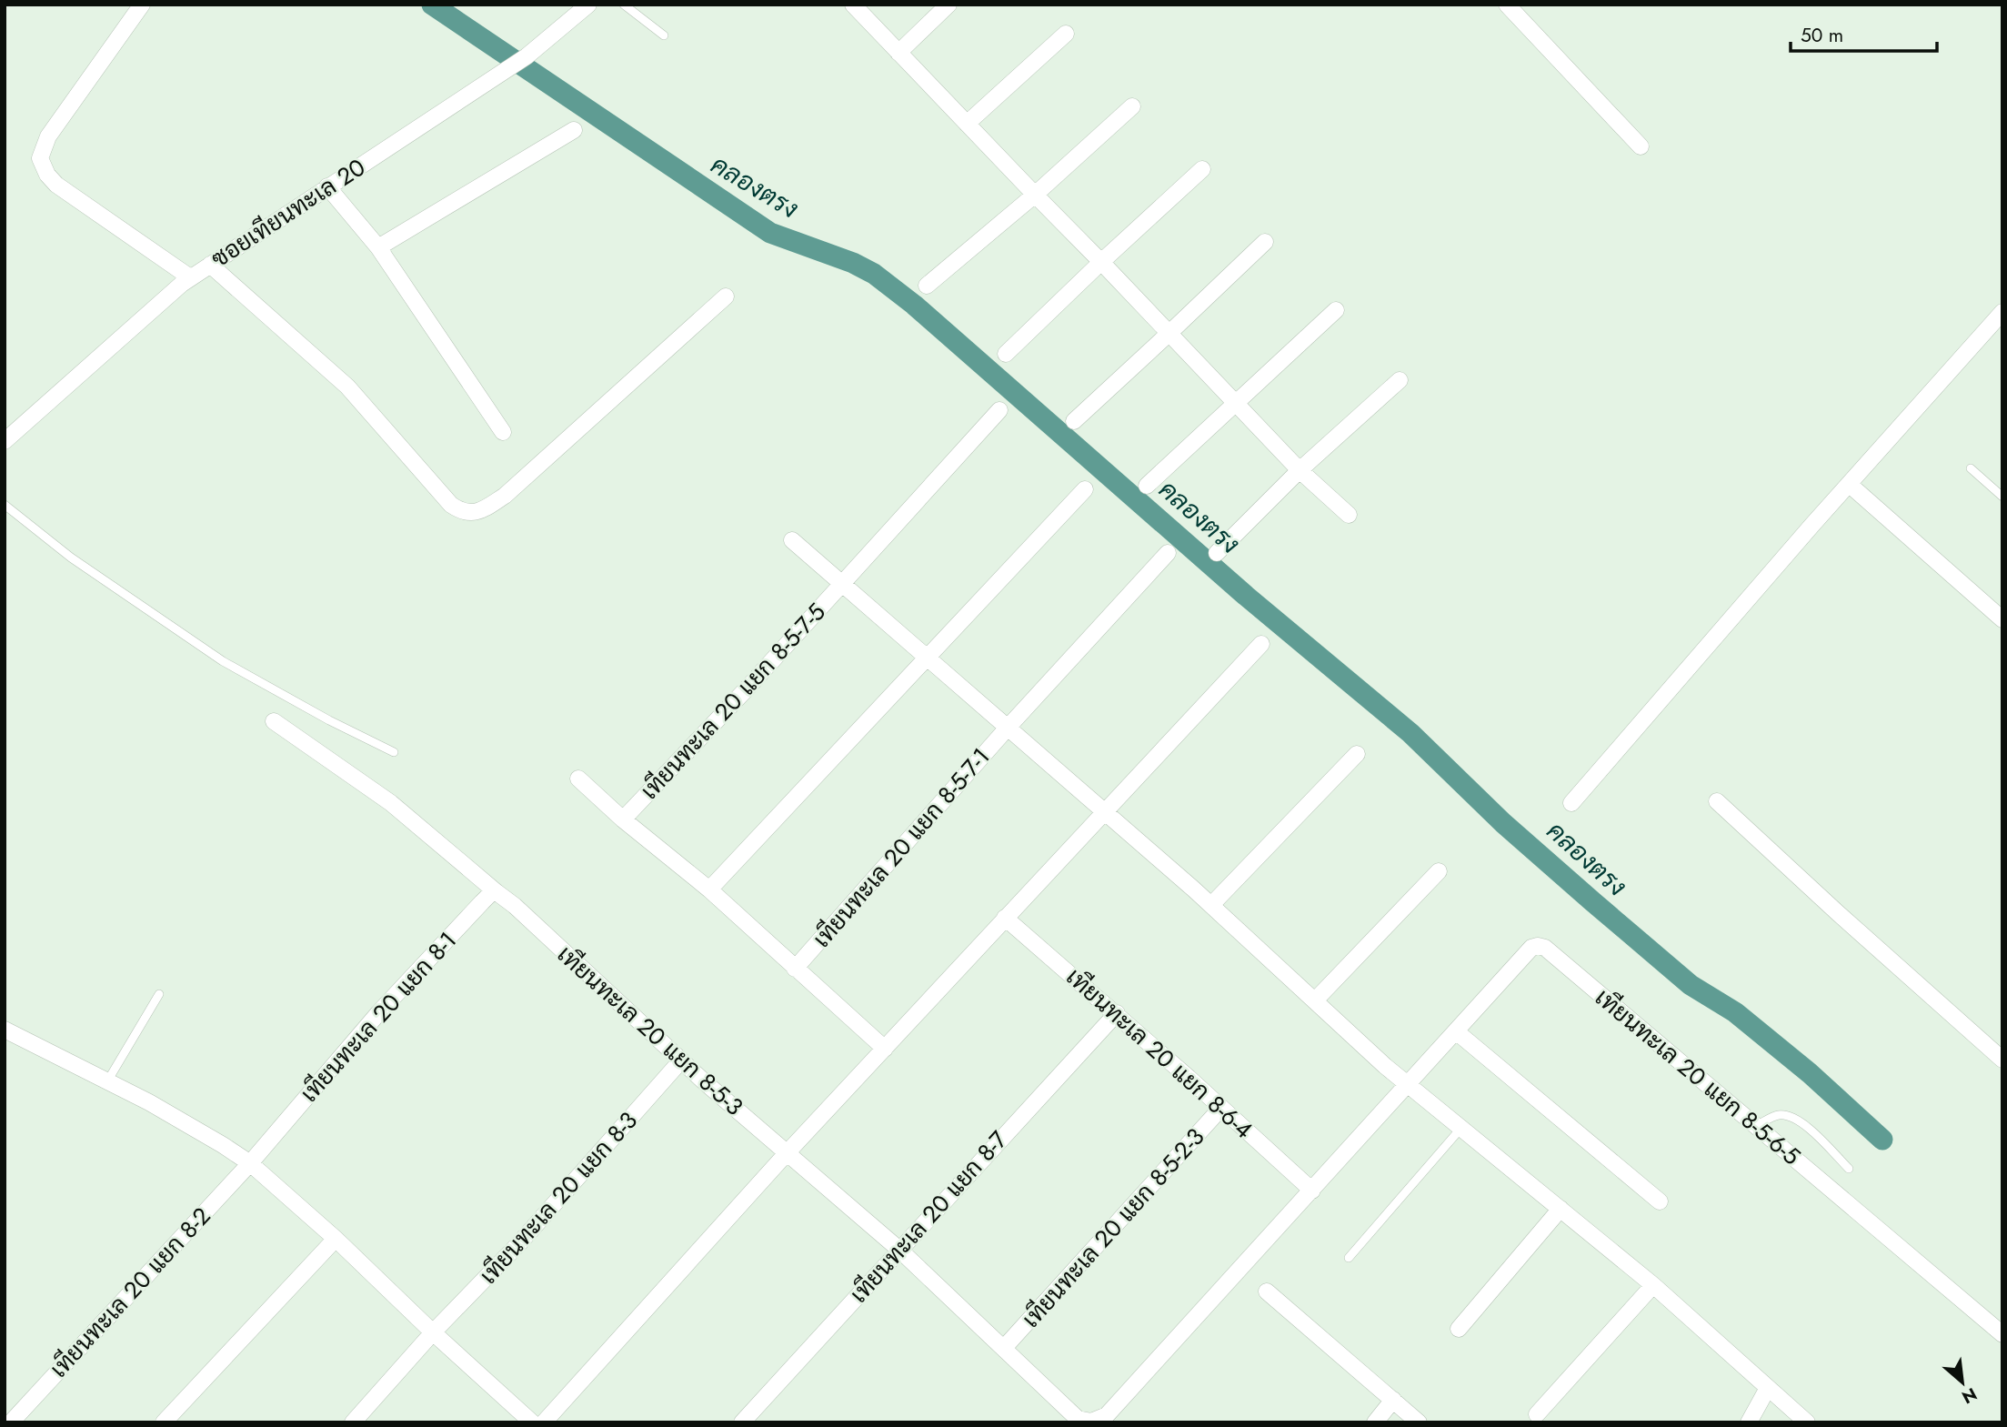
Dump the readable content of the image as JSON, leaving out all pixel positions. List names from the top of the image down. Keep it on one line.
{"streets":{"street":["ซอยเทียนทะเล 20","เทียนทะเล 20 แยก 8-5-7-5","เทียนทะเล 20 แยก 8-5-7-1","เทียนทะเล 20 แยก 8-1","เทียนทะเล 20 แยก 8-5-3","เทียนทะเล 20 แยก 8-6-4","เทียนทะเล 20 แยก 8-5-6-5","เทียนทะเล 20 แยก 8-3","เทียนทะเล 20 แยก 8-7","เทียนทะเล 20 แยก 8-5-2-3","เทียนทะเล 20 แยก 8-2"]},"crossings":[["เทียนทะเล 20 แยก 8-1","เทียนทะเล 20 แยก 8-5-3"],["เทียนทะเล 20 แยก 8-1","เทียนทะเล 20 แยก 8-2"],["เทียนทะเล 20 แยก 8-5-3","เทียนทะเล 20 แยก 8-5-6-5"],["เทียนทะเล 20 แยก 8-5-3","เทียนทะเล 20 แยก 8-3"],["เทียนทะเล 20 แยก 8-5-3","เทียนทะเล 20 แยก 8-7"],["เทียนทะเล 20 แยก 8-5-3","เทียนทะเล 20 แยก 8-5-2-3"],["เทียนทะเล 20 แยก 8-6-4","เทียนทะเล 20 แยก 8-5-6-5"],["เทียนทะเล 20 แยก 8-6-4","เทียนทะเล 20 แยก 8-7"],["เทียนทะเล 20 แยก 8-6-4","เทียนทะเล 20 แยก 8-5-2-3"],["เทียนทะเล 20 แยก 8-5-6-5","เทียนทะเล 20 แยก 8-5-2-3"]],"water":["คลองตรง"],"scale_bar":"50 m","north":"bottom right"}
